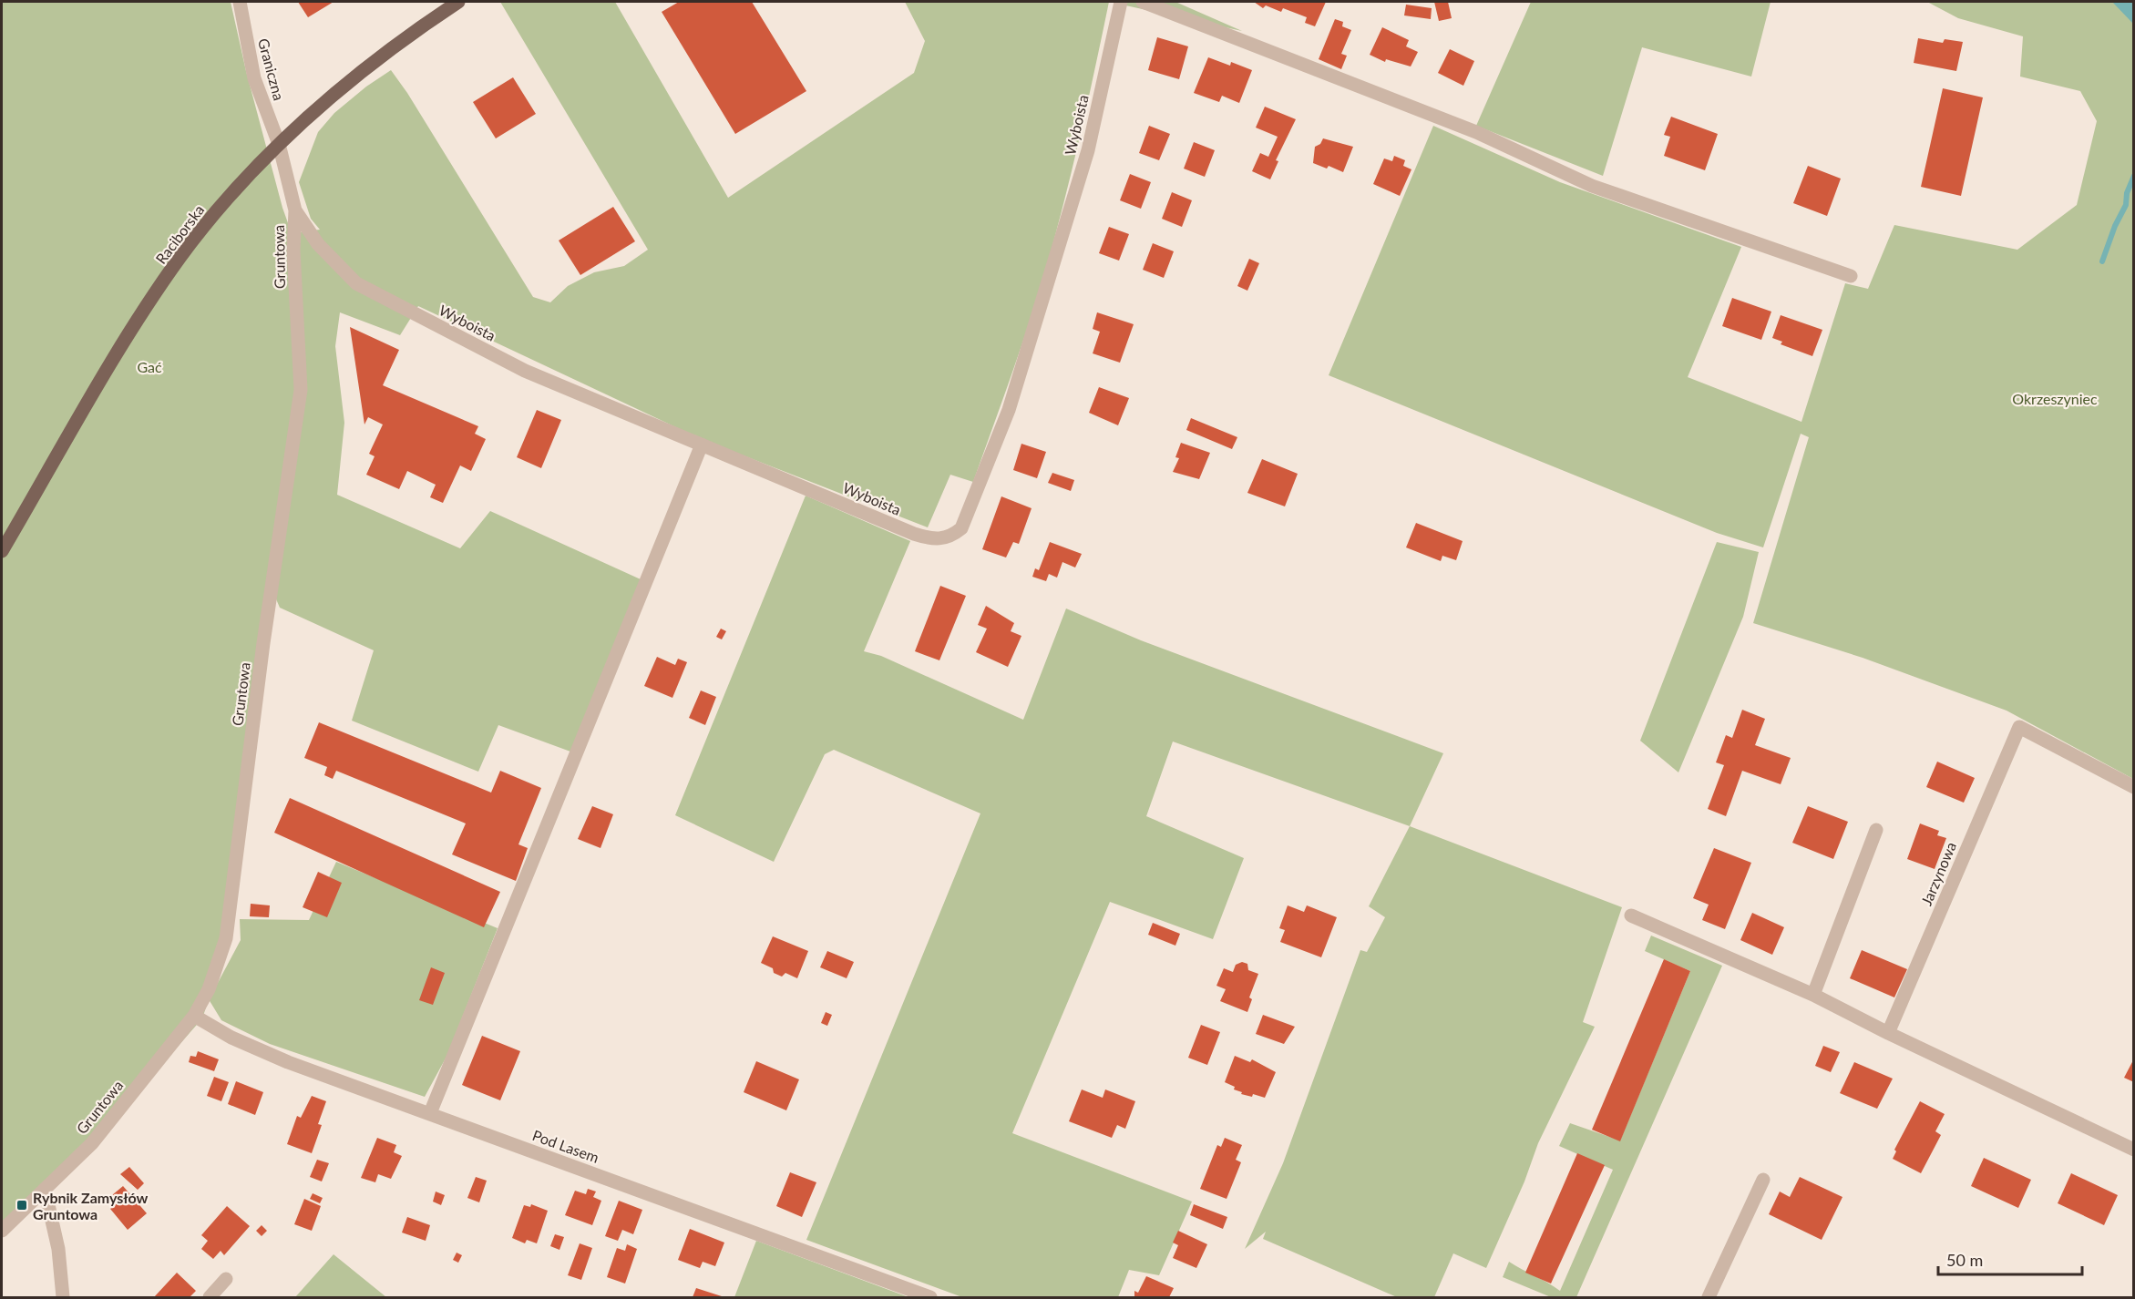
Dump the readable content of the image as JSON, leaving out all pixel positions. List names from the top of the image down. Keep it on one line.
{"streets":{"main road":["Raciborska"],"street":["Graniczna","Wyboista","Gruntowa","Jarzynowa","Pod Lasem"]},"crossings":[["Graniczna","Raciborska"],["Graniczna","Gruntowa"],["Wyboista","Gruntowa"],["Raciborska","Gruntowa"],["Gruntowa","Pod Lasem"]],"parks":["Gać","Okrzeszyniec"],"places":{"transit":["Rybnik Zamysłów Gruntowa"]},"scale_bar":"50 m"}
